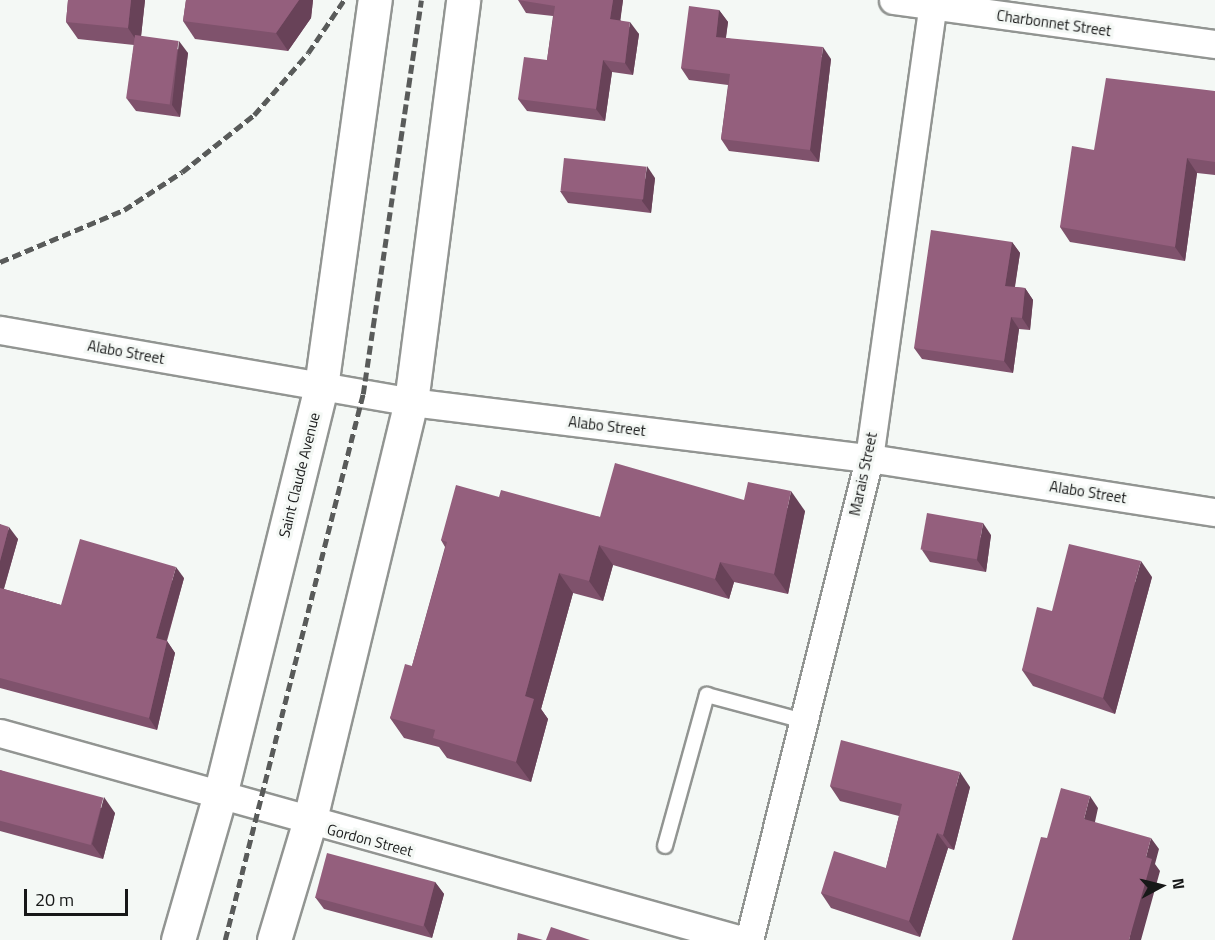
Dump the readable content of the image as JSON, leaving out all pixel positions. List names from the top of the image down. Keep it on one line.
{"streets":{"main road":["Saint Claude Avenue"],"street":["Charbonnet Street","Alabo Street","Marais Street","Gordon Street"]},"crossings":[["Charbonnet Street","Marais Street"],["Alabo Street","Marais Street"],["Alabo Street","Saint Claude Avenue"],["Saint Claude Avenue","Gordon Street"]],"scale_bar":"20 m","north":"right"}
